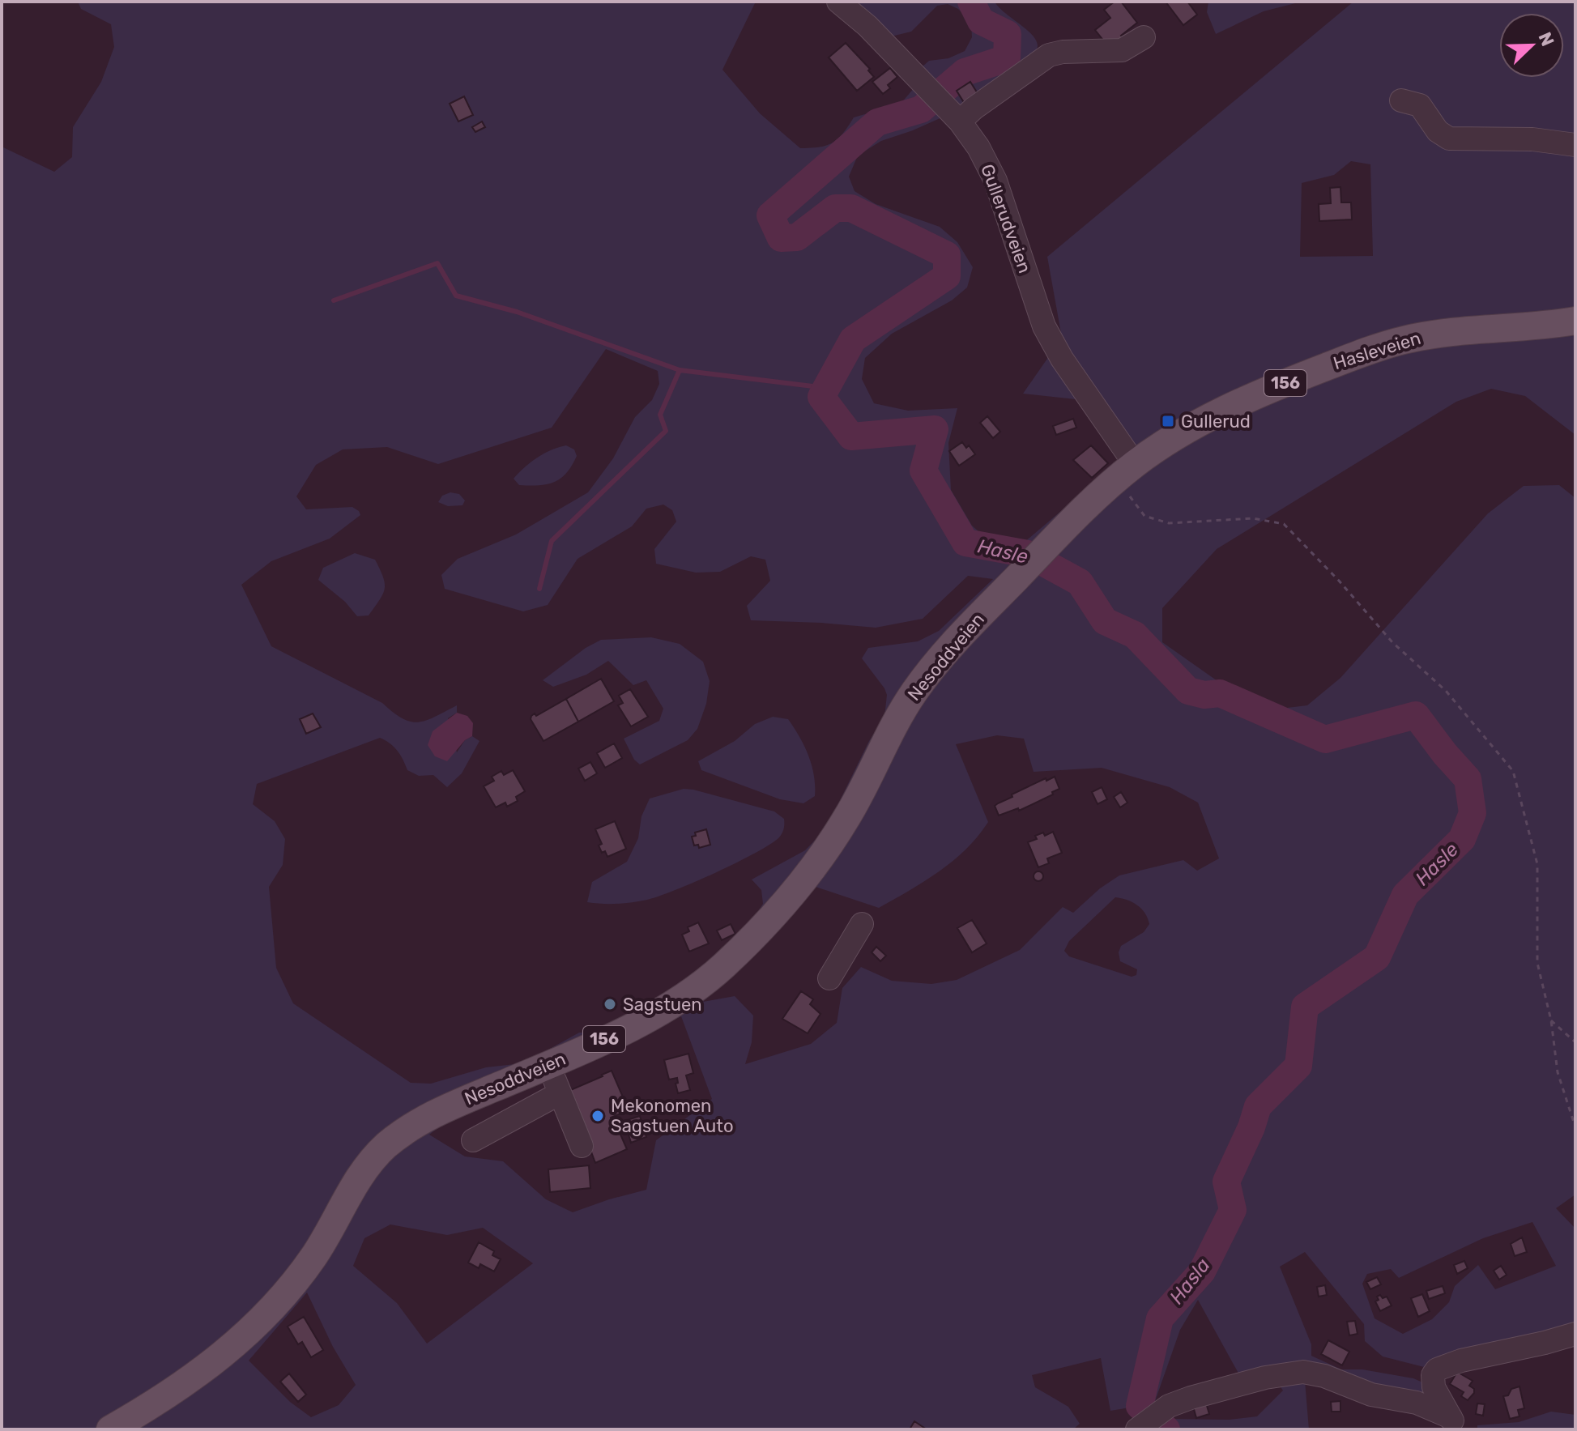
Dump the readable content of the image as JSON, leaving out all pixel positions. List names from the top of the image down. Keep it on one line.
{"streets":{"main road":["Hasleveien","156","Nesoddveien"],"street":["Gullerudveien"]},"crossings":[["Gullerudveien","Hasleveien"],["Hasleveien","Nesoddveien"]],"water":["Hasle","Hasla"],"places":{"transit":["Gullerud"],"other":["Sagstuen","Mekonomen Sagstuen Auto"]},"north":"top right"}
